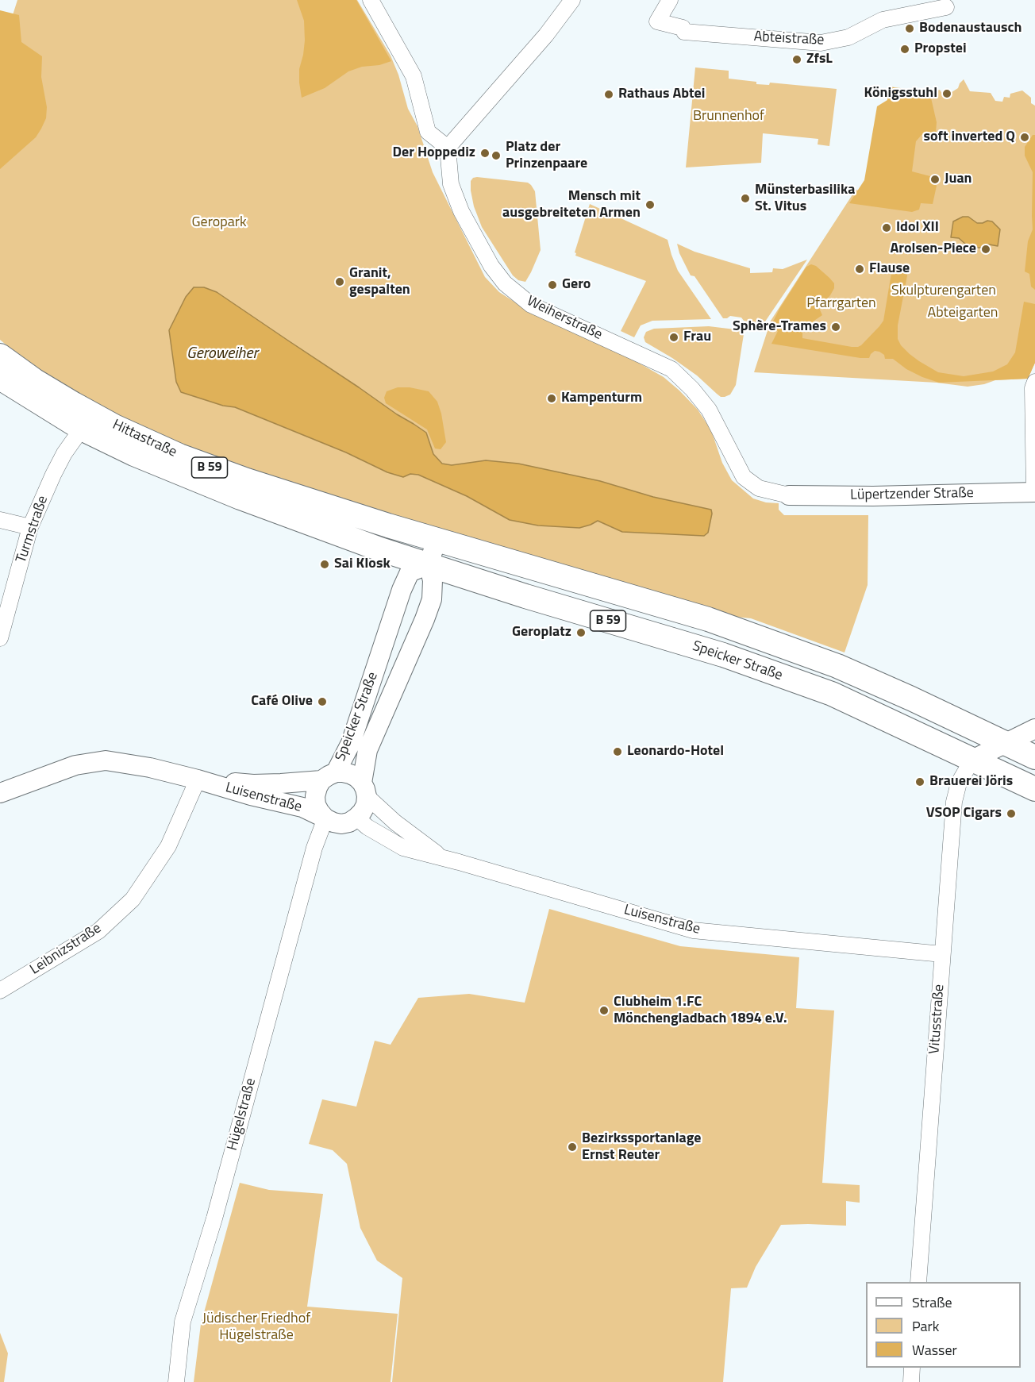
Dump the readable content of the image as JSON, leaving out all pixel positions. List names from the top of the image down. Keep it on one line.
{"streets":{"main road":["Hittastraße","B 59","Speicker Straße"],"street":["Abteistraße","Weiherstraße","Lüpertzender Straße","Turmstraße","Luisenstraße","Leibnizstraße","Vitusstraße","Hügelstraße"]},"crossings":[["Weiherstraße","Lüpertzender Straße"],["Hittastraße","Turmstraße"],["Hittastraße","Speicker Straße"],["B 59","Speicker Straße"],["Speicker Straße","Luisenstraße"],["Speicker Straße","Vitusstraße"],["Speicker Straße","Hügelstraße"],["Luisenstraße","Leibnizstraße"],["Luisenstraße","Vitusstraße"],["Luisenstraße","Hügelstraße"]],"water":["Geroweiher"],"parks":["Brunnenhof","Geropark","Skulpturengarten","Pfarrgarten","Abteigarten","Jüdischer Friedhof Hügelstraße"],"places":["Bodenaustausch","Propstei","ZfsL","Königsstuhl","Rathaus Abtei","soft inverted Q","Der Hoppediz","Platz der Prinzenpaare","Juan","Münsterbasilika St. Vitus","Mensch mit ausgebreiteten Armen","Idol XII","Arolsen-Piece","Flause","Granit, gespalten","Gero","Sphère-Trames","Frau","Kampenturm","Sai KIosk","Geroplatz","Café Olive","Leonardo-Hotel","Brauerei Jöris","VSOP Cigars","Clubheim 1.FC Mönchengladbach 1894 e.V.","Bezirkssportanlage Ernst Reuter"],"legend":["Straße","Park","Wasser"]}
